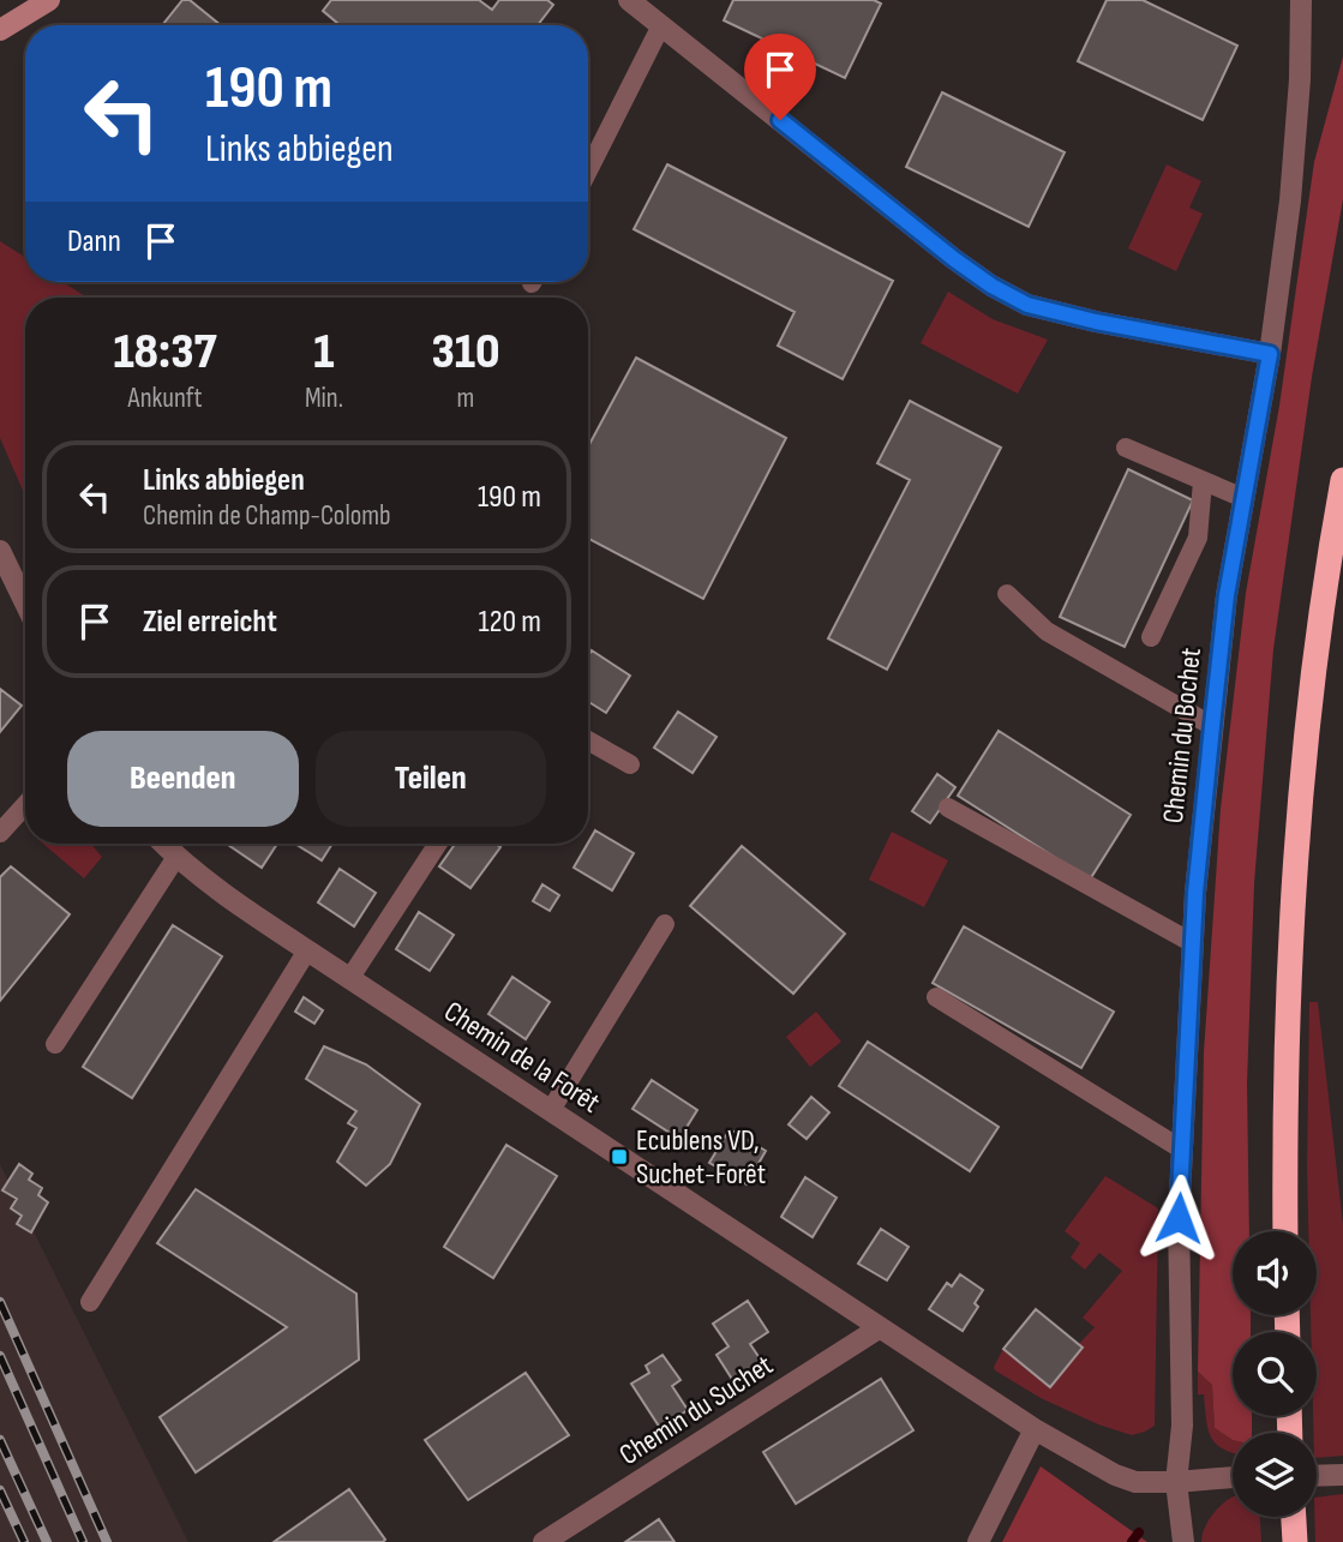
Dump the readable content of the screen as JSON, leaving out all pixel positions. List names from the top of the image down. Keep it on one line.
{"streets":{"street":["Chemin du Bochet","Chemin de la Forêt","Chemin du Suchet"]},"crossings":[["Chemin du Bochet","Chemin de la Forêt"],["Chemin de la Forêt","Chemin du Suchet"]],"places":{"transit":["Ecublens VD, Suchet-Forêt"]},"page":{"turn":["190 m","Links abbiegen"],"then":"Dann","eta":["18:37","Ankunft","1","Min.","310","m"],"list":[{"name":"Links abbiegen","note":"Chemin de Champ-Colomb","value":"190 m"},{"name":"Ziel erreicht","value":"120 m"}],"buttons":["Beenden","Teilen"]}}
